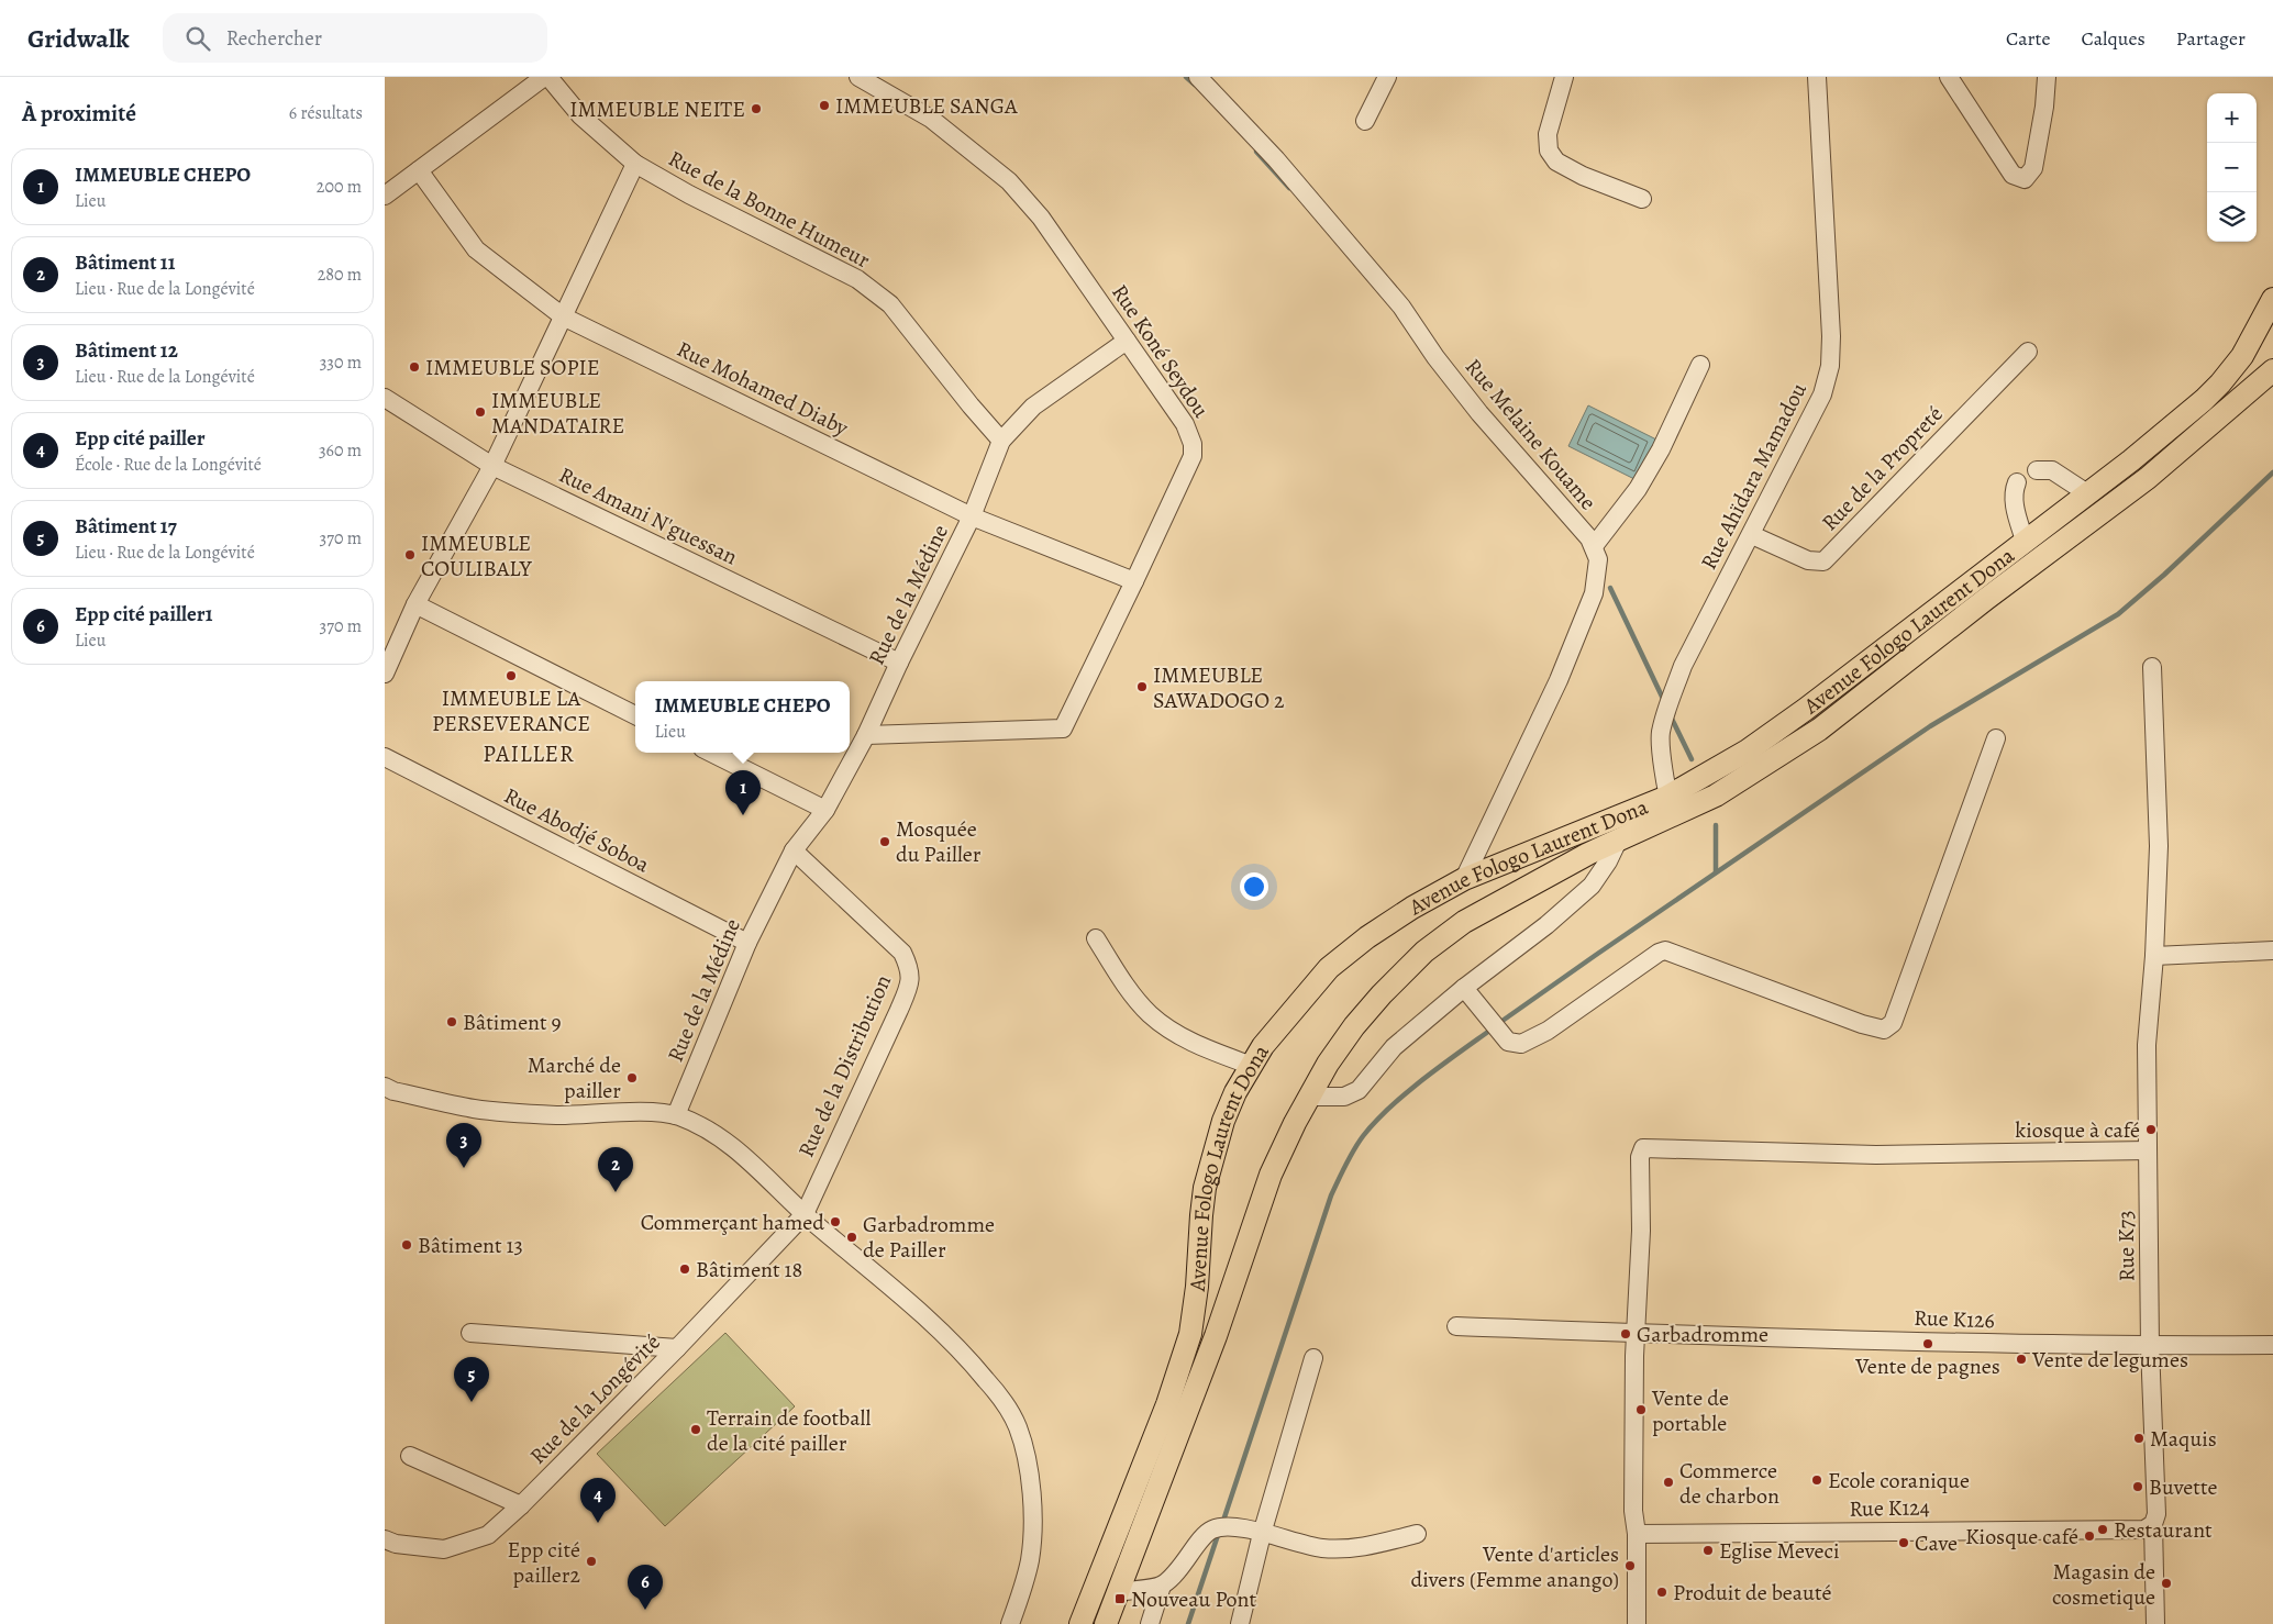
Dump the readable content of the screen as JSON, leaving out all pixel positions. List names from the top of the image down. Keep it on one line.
{"streets":{"main road":["Avenue Fologo Laurent Dona"],"street":["Rue de la Bonne Humeur","Rue Koné Seydou","Rue Mohamed Diaby","Rue Melaine Kouame","Rue de la Propreté","Rue Ahïdara Mamadou","Rue Amani N'guessan","Rue de la Médine","Rue Abodjé Soboa","Rue de la Distribution","Rue K73","Rue K126","Rue de la Longévité","Rue K124"]},"crossings":[["Rue de la Bonne Humeur","Rue de la Médine"],["Rue Koné Seydou","Rue Mohamed Diaby"],["Rue Koné Seydou","Rue de la Médine"],["Rue Mohamed Diaby","Rue de la Médine"],["Rue de la Propreté","Rue Ahïdara Mamadou"],["Rue Ahïdara Mamadou","Avenue Fologo Laurent Dona"],["Rue Amani N'guessan","Rue de la Médine"],["Rue de la Médine","Rue Abodjé Soboa"],["Rue de la Médine","Rue de la Distribution"],["Rue de la Distribution","Rue de la Longévité"],["Rue K73","Rue K126"],["Rue K73","Rue K124"]],"districts":["PAILLER"],"places":{"other":["IMMEUBLE SANGA","IMMEUBLE NEITE","IMMEUBLE SOPIE","IMMEUBLE MANDATAIRE","IMMEUBLE COULIBALY","IMMEUBLE LA PERSEVERANCE","IMMEUBLE SAWADOGO 2","Mosquée du Pailler","Bâtiment 9","Marché de pailler","kiosque à café","Commerçant hamed","Garbadromme de Pailler","Bâtiment 13","Bâtiment 18","Garbadromme","Vente de pagnes","Vente de legumes","Vente de portable","Terrain de football de la cité pailler","Maquis","Ecole coranique","Commerce de charbon","Buvette","Restaurant","Kiosque café","Cave","Eglise Meveci","Epp cité pailler2","Vente d'articles divers (Femme anango)","Magasin de cosmetique","Produit de beauté"],"transit":["Nouveau Pont"]},"page":{"header":"Gridwalk","search":"Rechercher","nav":["Carte","Calques","Partager"],"heading":["À proximité","6 résultats"],"map_buttons":["+","−"],"list":[{"mark":"1","name":"IMMEUBLE CHEPO","note":"Lieu","value":"200 m"},{"mark":"2","name":"Bâtiment 11","note":"Lieu · Rue de la Longévité","value":"280 m"},{"mark":"3","name":"Bâtiment 12","note":"Lieu · Rue de la Longévité","value":"330 m"},{"mark":"4","name":"Epp cité pailler","note":"École · Rue de la Longévité","value":"360 m"},{"mark":"5","name":"Bâtiment 17","note":"Lieu · Rue de la Longévité","value":"370 m"},{"mark":"6","name":"Epp cité pailler1","note":"Lieu","value":"370 m"}],"popup":["IMMEUBLE CHEPO","Lieu"],"pins":["1","3","2","5","4","6"]}}
